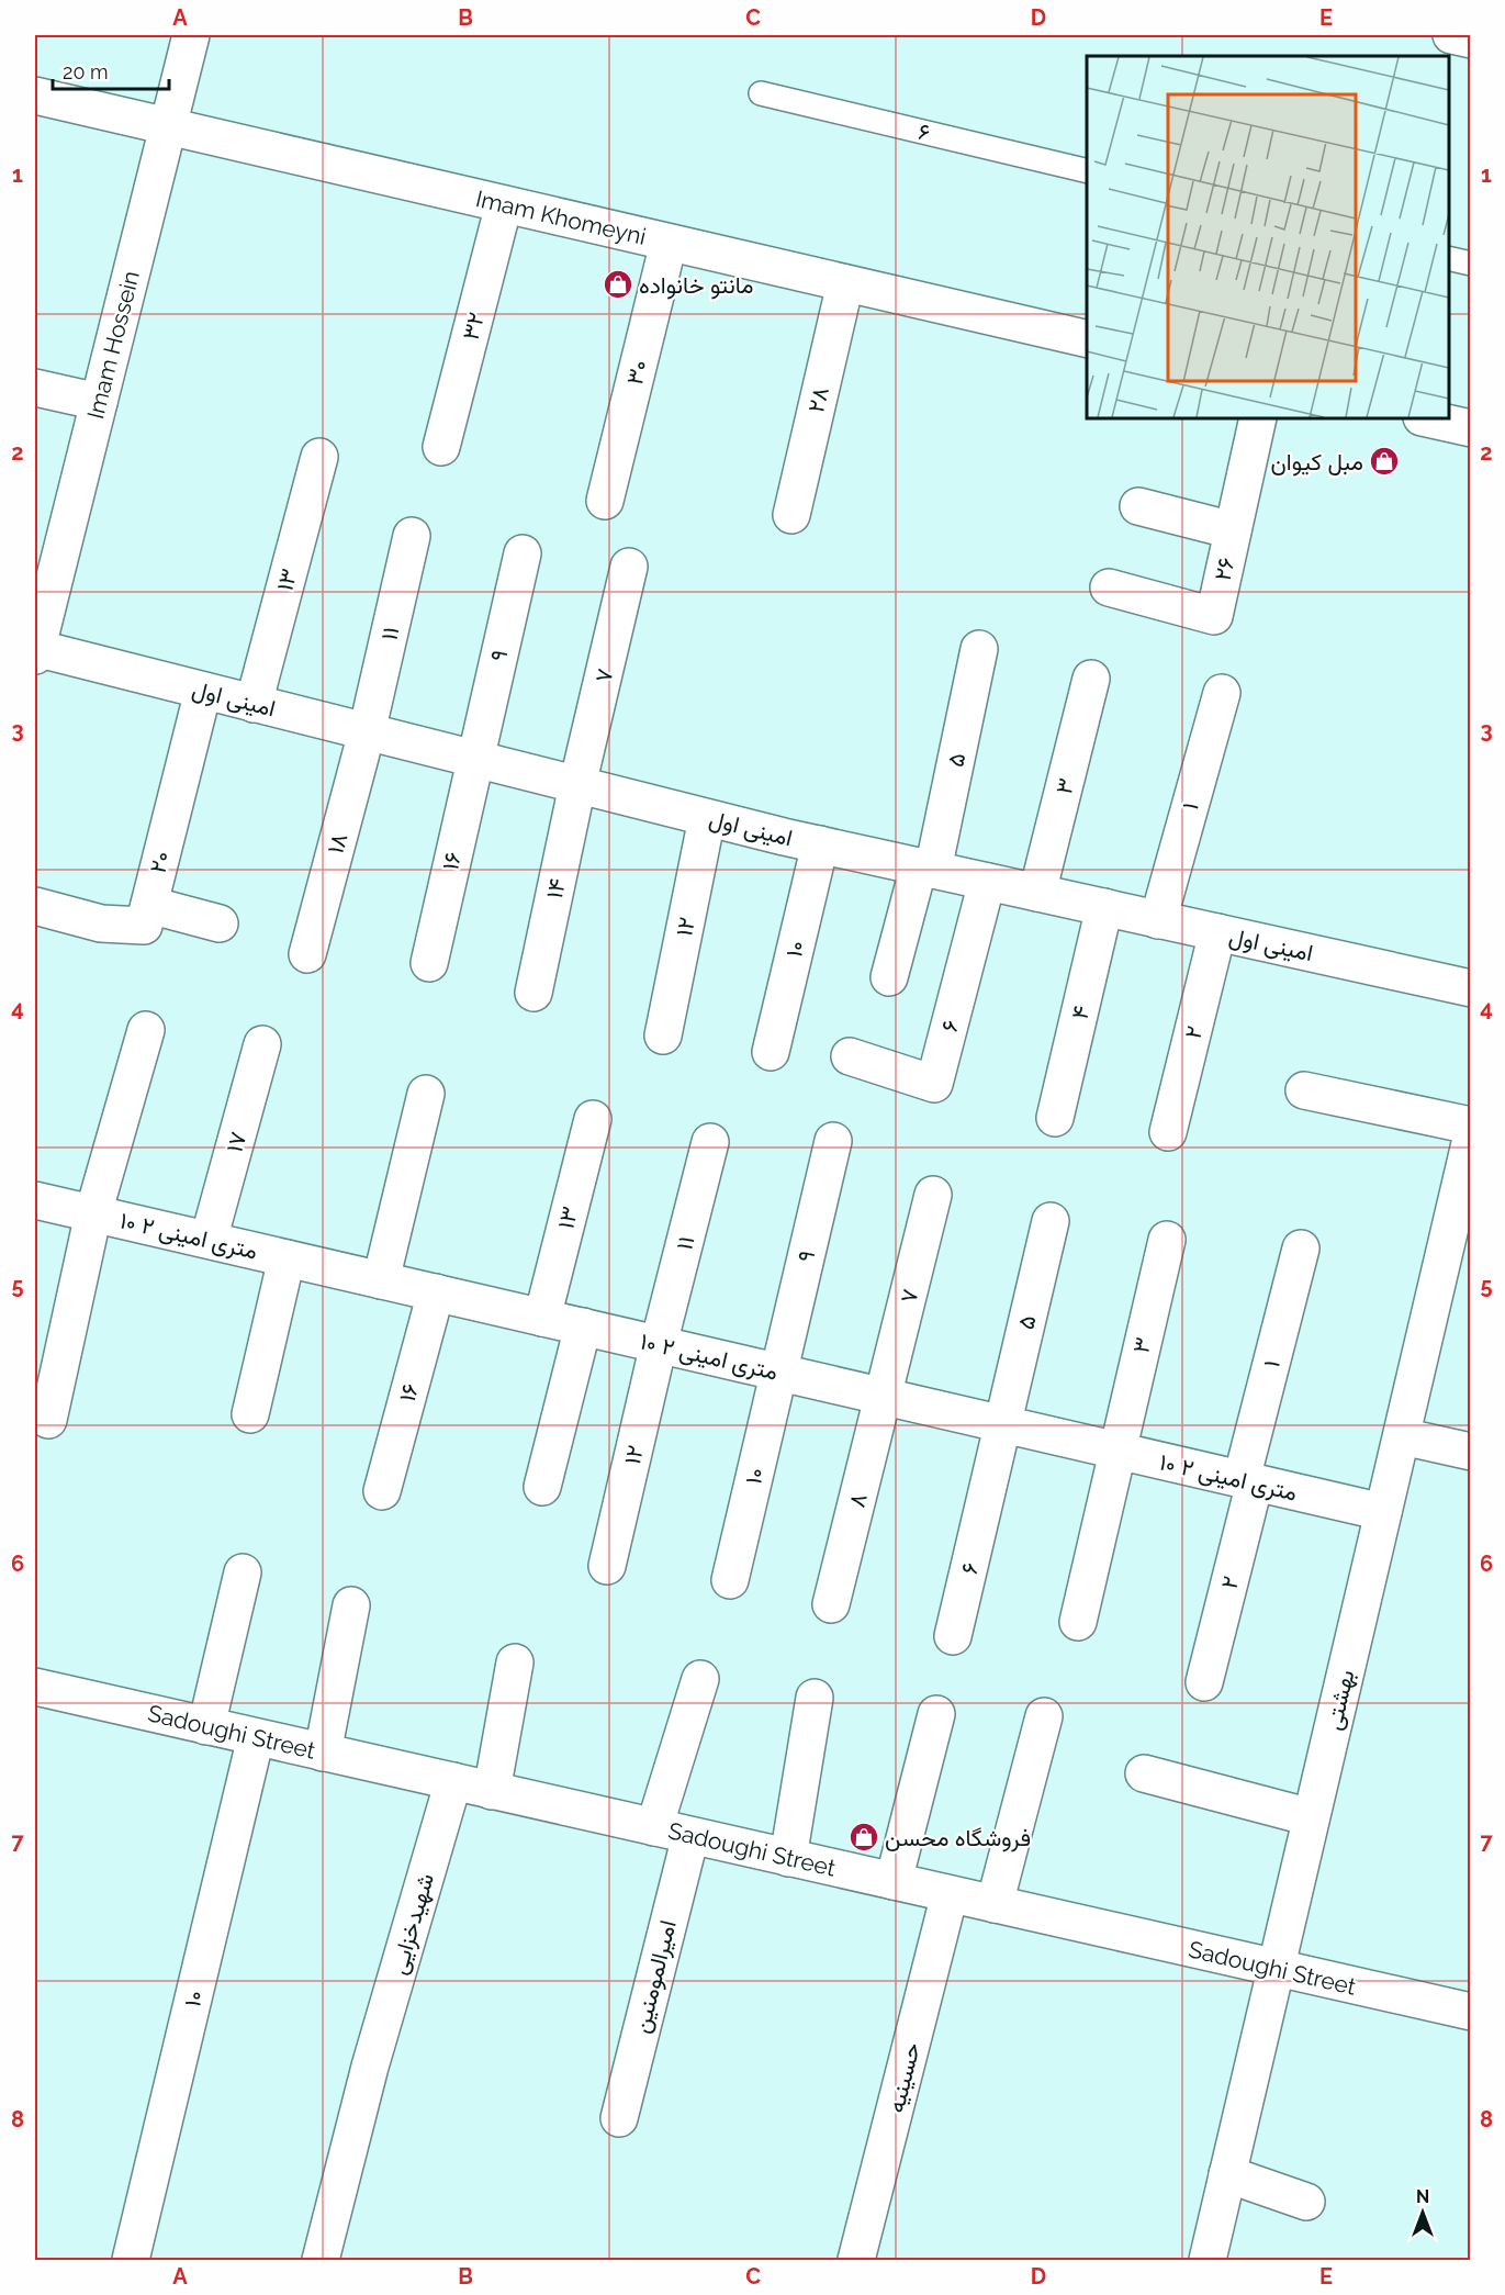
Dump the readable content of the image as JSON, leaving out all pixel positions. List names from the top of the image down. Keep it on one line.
{"streets":{"street":["۶","Imam Khomeyni","۳۲","Imam Hossein","۳۰","۲۸","۲۶","۱۳","۱۱","۹","۷","امینی اول","۵","۳","۱","۱۸","۱۶","۲۰","۱۴","۱۲","۱۰","۴","۲","۱۷","۱۰ متری امینی ۲","۸","بهشتی","Sadoughi Street","شهیدخزایی","امیرالمومنین","حسینیه"]},"crossings":[["۶","امینی اول"],["۶","۵"],["۶","۱۰ متری امینی ۲"],["Imam Khomeyni","۳۲"],["Imam Khomeyni","Imam Hossein"],["Imam Khomeyni","۳۰"],["Imam Khomeyni","۲۸"],["Imam Hossein","امینی اول"],["۱۳","امینی اول"],["۱۳","۱۰ متری امینی ۲"],["۱۱","امینی اول"],["۱۱","۱۸"],["۱۱","۱۲"],["۱۱","۱۰ متری امینی ۲"],["۹","امینی اول"],["۹","۱۶"],["۹","۱۰"],["۹","۱۰ متری امینی ۲"],["۷","امینی اول"],["۷","۱۴"],["۷","۱۰ متری امینی ۲"],["۷","۸"],["امینی اول","۵"],["امینی اول","۳"],["امینی اول","۱"],["امینی اول","۱۸"],["امینی اول","۱۶"],["امینی اول","۲۰"],["امینی اول","۱۴"],["امینی اول","۱۲"],["امینی اول","۱۰"],["امینی اول","۴"],["امینی اول","۲"],["۵","۱۰ متری امینی ۲"],["۳","۱۰ متری امینی ۲"],["۱","۲"],["۱","۱۰ متری امینی ۲"],["۱۶","۱۰ متری امینی ۲"],["۱۲","۱۰ متری امینی ۲"],["۱۰","۱۰ متری امینی ۲"],["۱۰","Sadoughi Street"],["۲","۱۰ متری امینی ۲"],["۱۷","۱۰ متری امینی ۲"],["۱۰ متری امینی ۲","۸"],["۱۰ متری امینی ۲","بهشتی"],["بهشتی","Sadoughi Street"],["Sadoughi Street","شهیدخزایی"],["Sadoughi Street","امیرالمومنین"],["Sadoughi Street","حسینیه"]],"places":{"shop":["مانتو خانواده","مبل کیوان","فروشگاه محسن"]},"scale_bar":"20 m","north":"top","grid":{"columns":["A","B","C","D","E"],"rows":["1","2","3","4","5","6","7","8"]}}
